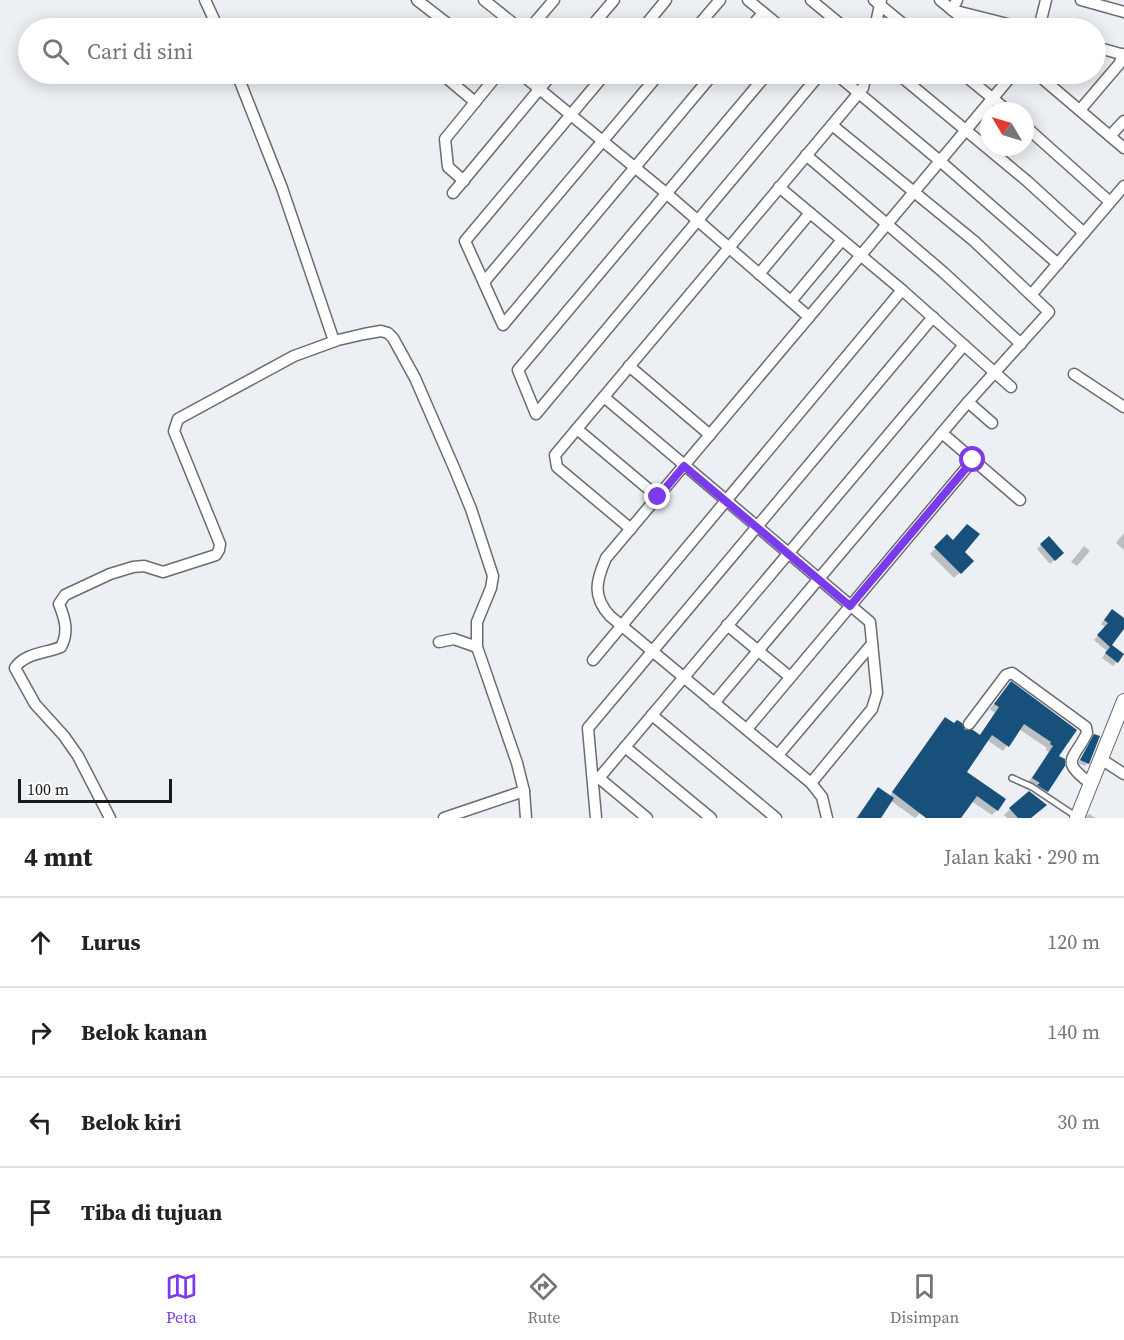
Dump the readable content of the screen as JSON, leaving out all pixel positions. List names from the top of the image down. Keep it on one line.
{"scale_bar":"100 m","north":"top left","page":{"search":"Cari di sini","scale":"100 m","heading":["4 mnt","Jalan kaki · 290 m"],"list":[["Lurus","120 m"],["Belok kanan","140 m"],["Belok kiri","30 m"],"Tiba di tujuan"],"nav":["Peta","Rute","Disimpan"]}}
